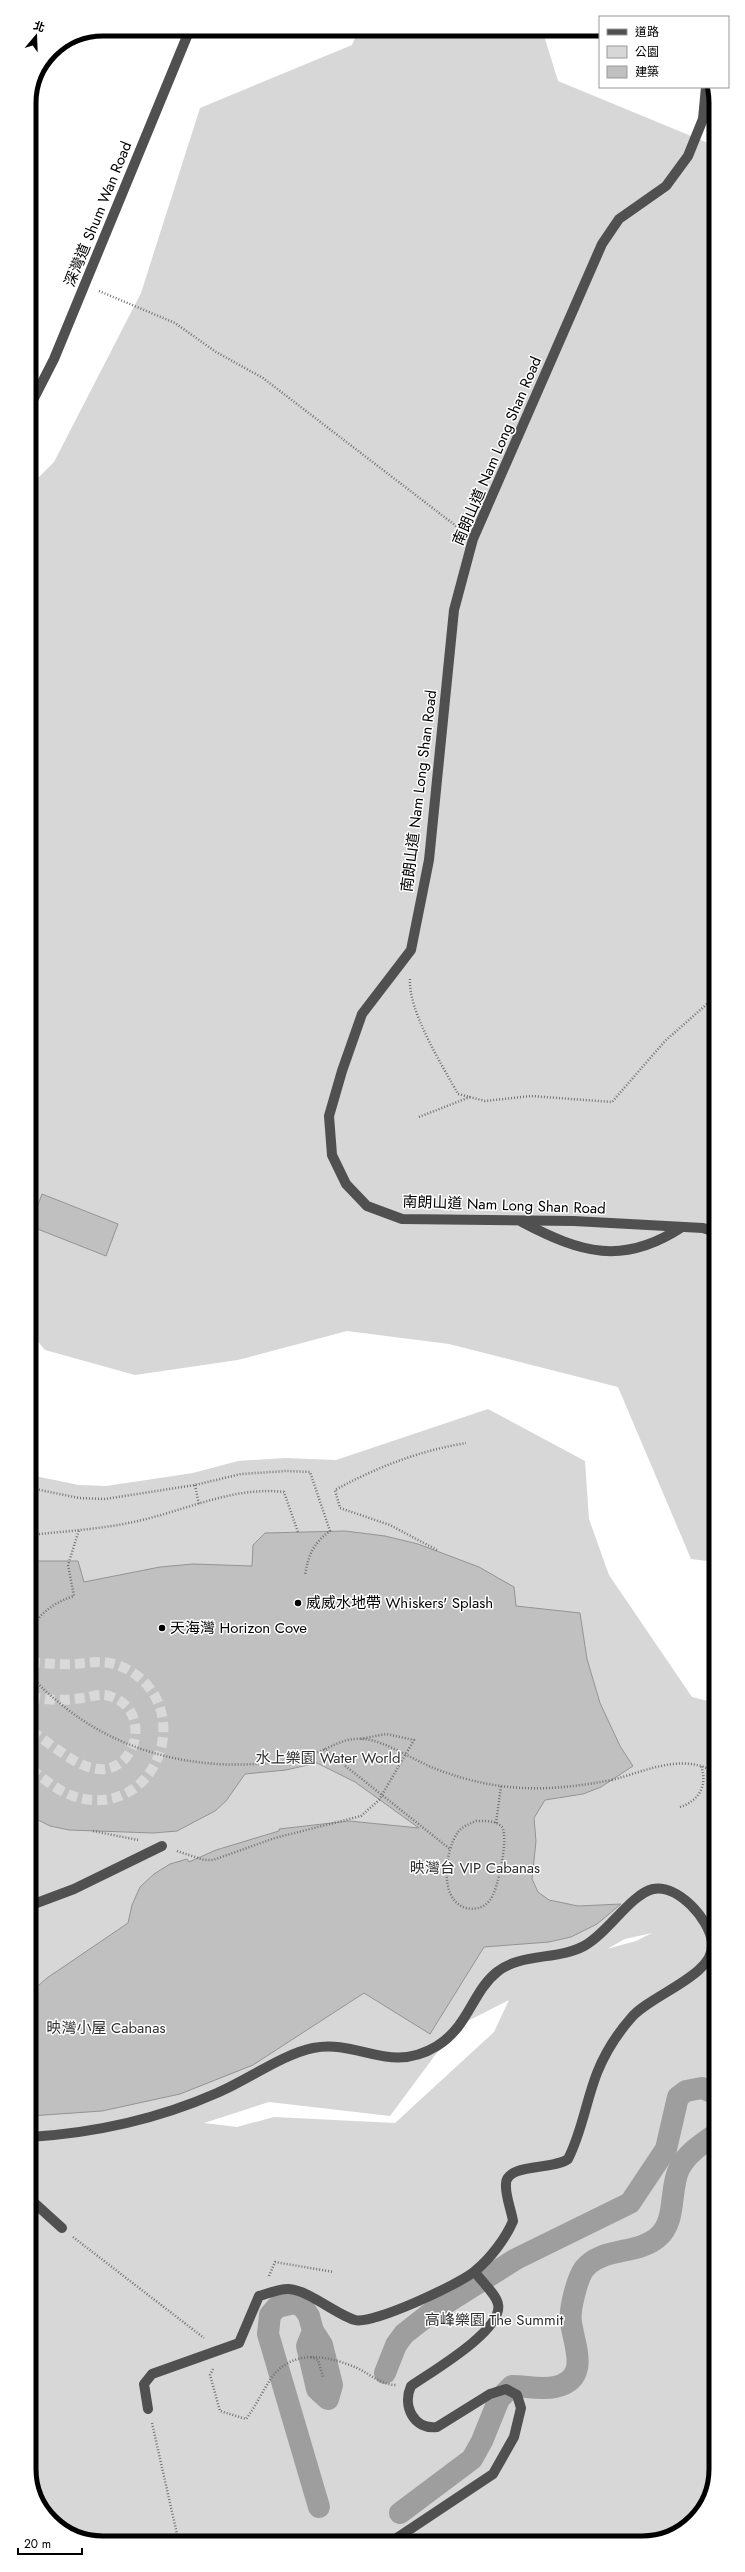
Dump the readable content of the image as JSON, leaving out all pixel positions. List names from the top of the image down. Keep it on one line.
{"streets":{"street":["深灣道 Shum Wan Road","南朗山道 Nam Long Shan Road"]},"parks":["水上樂園 Water World","映灣台 VIP Cabanas","映灣小屋 Cabanas","高峰樂園 The Summit"],"places":["威威水地帶 Whiskers' Splash","天海灣 Horizon Cove"],"legend":["道路","公園","建築"],"scale_bar":"20 m","north":"top"}
